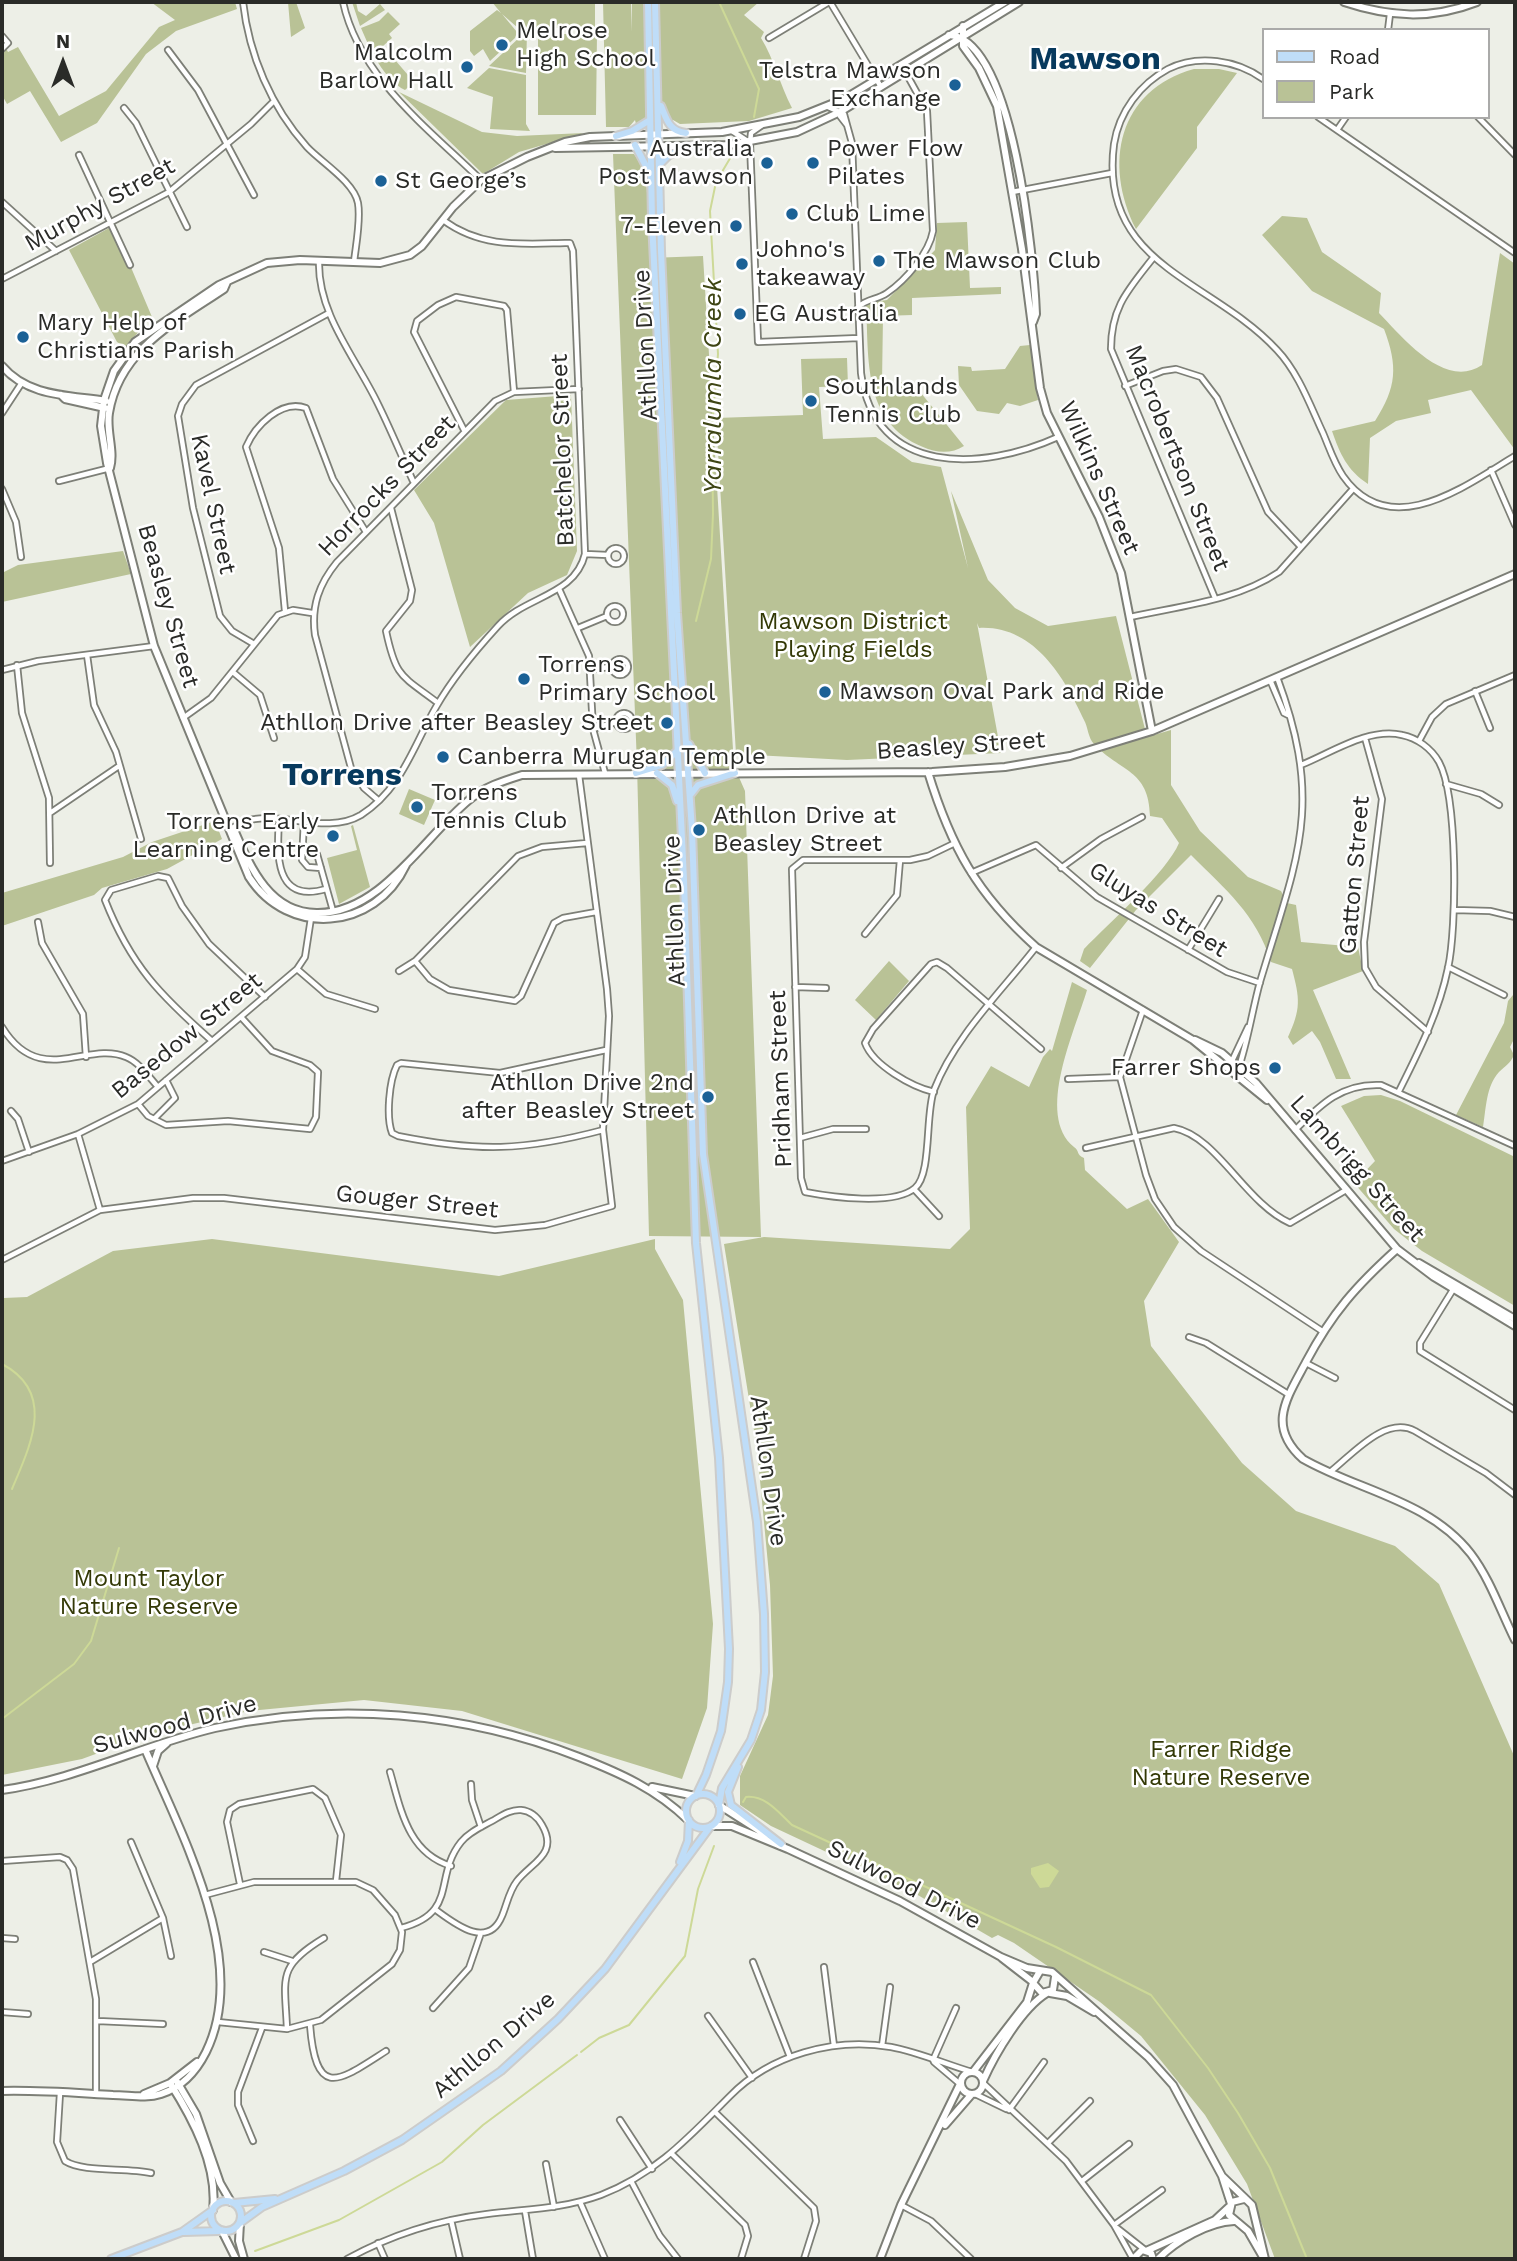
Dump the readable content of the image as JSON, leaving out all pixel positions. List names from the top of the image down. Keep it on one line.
{"streets":{"main road":["Athllon Drive","Wilkins Street","Beasley Street","Lambrigg Street","Sulwood Drive"],"street":["Murphy Street","Batchelor Street","Macrobertson Street","Horrocks Street","Kavel Street","Gatton Street","Gluyas Street","Basedow Street","Pridham Street","Gouger Street"]},"crossings":[["Athllon Drive","Beasley Street"],["Athllon Drive","Sulwood Drive"],["Batchelor Street","Horrocks Street"],["Batchelor Street","Beasley Street"],["Wilkins Street","Beasley Street"],["Beasley Street","Basedow Street"],["Beasley Street","Lambrigg Street"],["Beasley Street","Gouger Street"],["Gluyas Street","Lambrigg Street"],["Pridham Street","Lambrigg Street"]],"districts":["Mawson","Torrens"],"water":["Yarralumla Creek"],"parks":["Mawson District Playing Fields","Mount Taylor Nature Reserve","Farrer Ridge Nature Reserve"],"places":["Melrose High School","Malcolm Barlow Hall","Telstra Mawson Exchange","Australia Post Mawson","Power Flow Pilates","St George’s","Club Lime","7-Eleven","The Mawson Club","Johno's takeaway","EG Australia","Mary Help of Christians Parish","Southlands Tennis Club","Torrens Primary School","Mawson Oval Park and Ride","Athllon Drive after Beasley Street","Canberra Murugan Temple","Torrens Tennis Club","Athllon Drive at Beasley Street","Torrens Early Learning Centre","Farrer Shops","Athllon Drive 2nd after Beasley Street"],"legend":["Road","Park"],"north":"top"}
